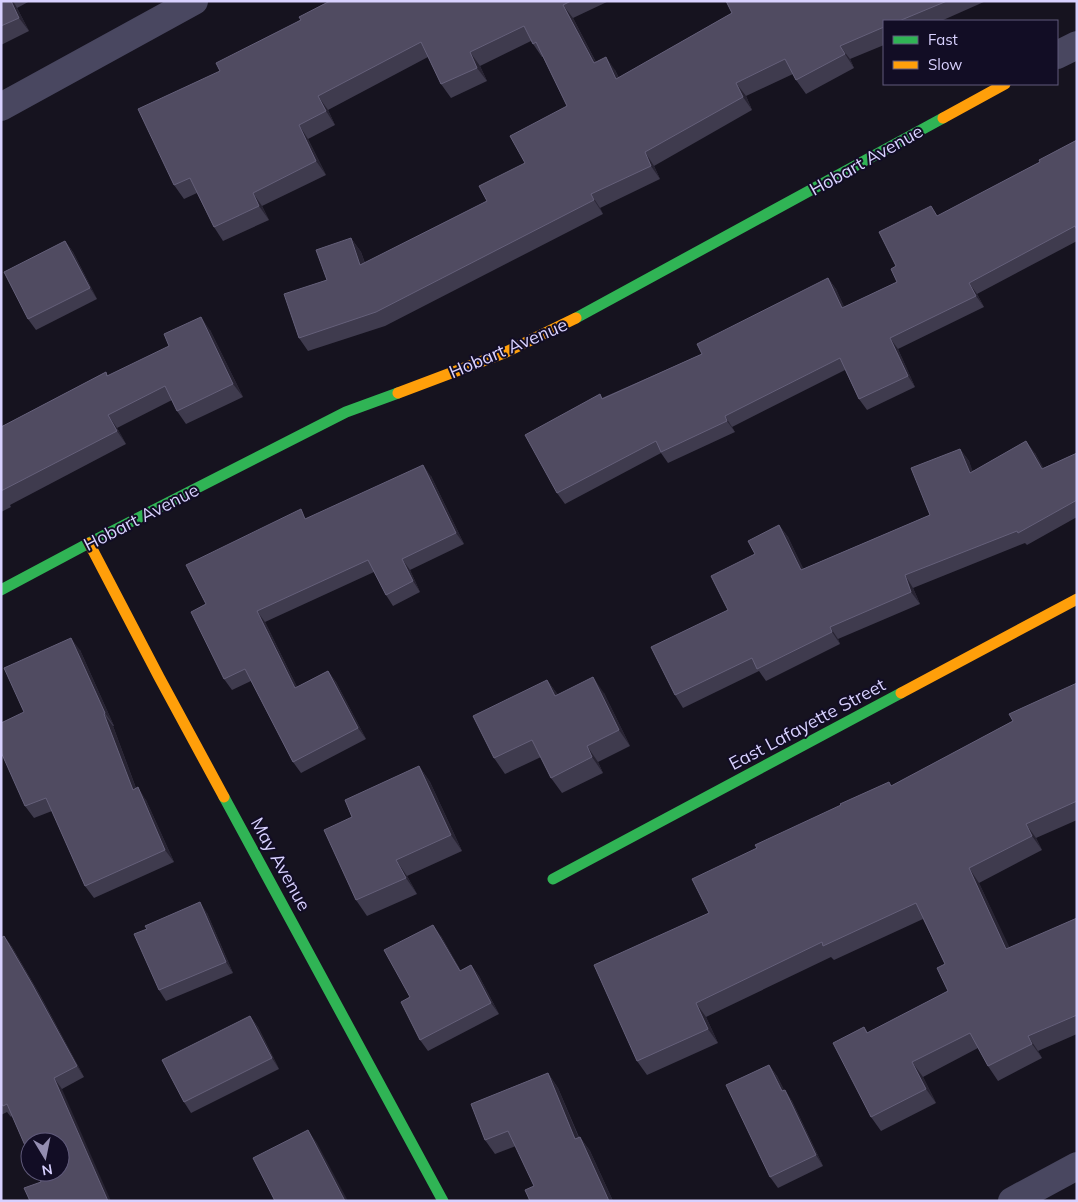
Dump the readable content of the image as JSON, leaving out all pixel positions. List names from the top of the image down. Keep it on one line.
{"streets":{"street":["Hobart Avenue","East Lafayette Street","May Avenue"]},"crossings":[["Hobart Avenue","May Avenue"]],"legend":["Fast","Slow"],"north":"bottom"}
